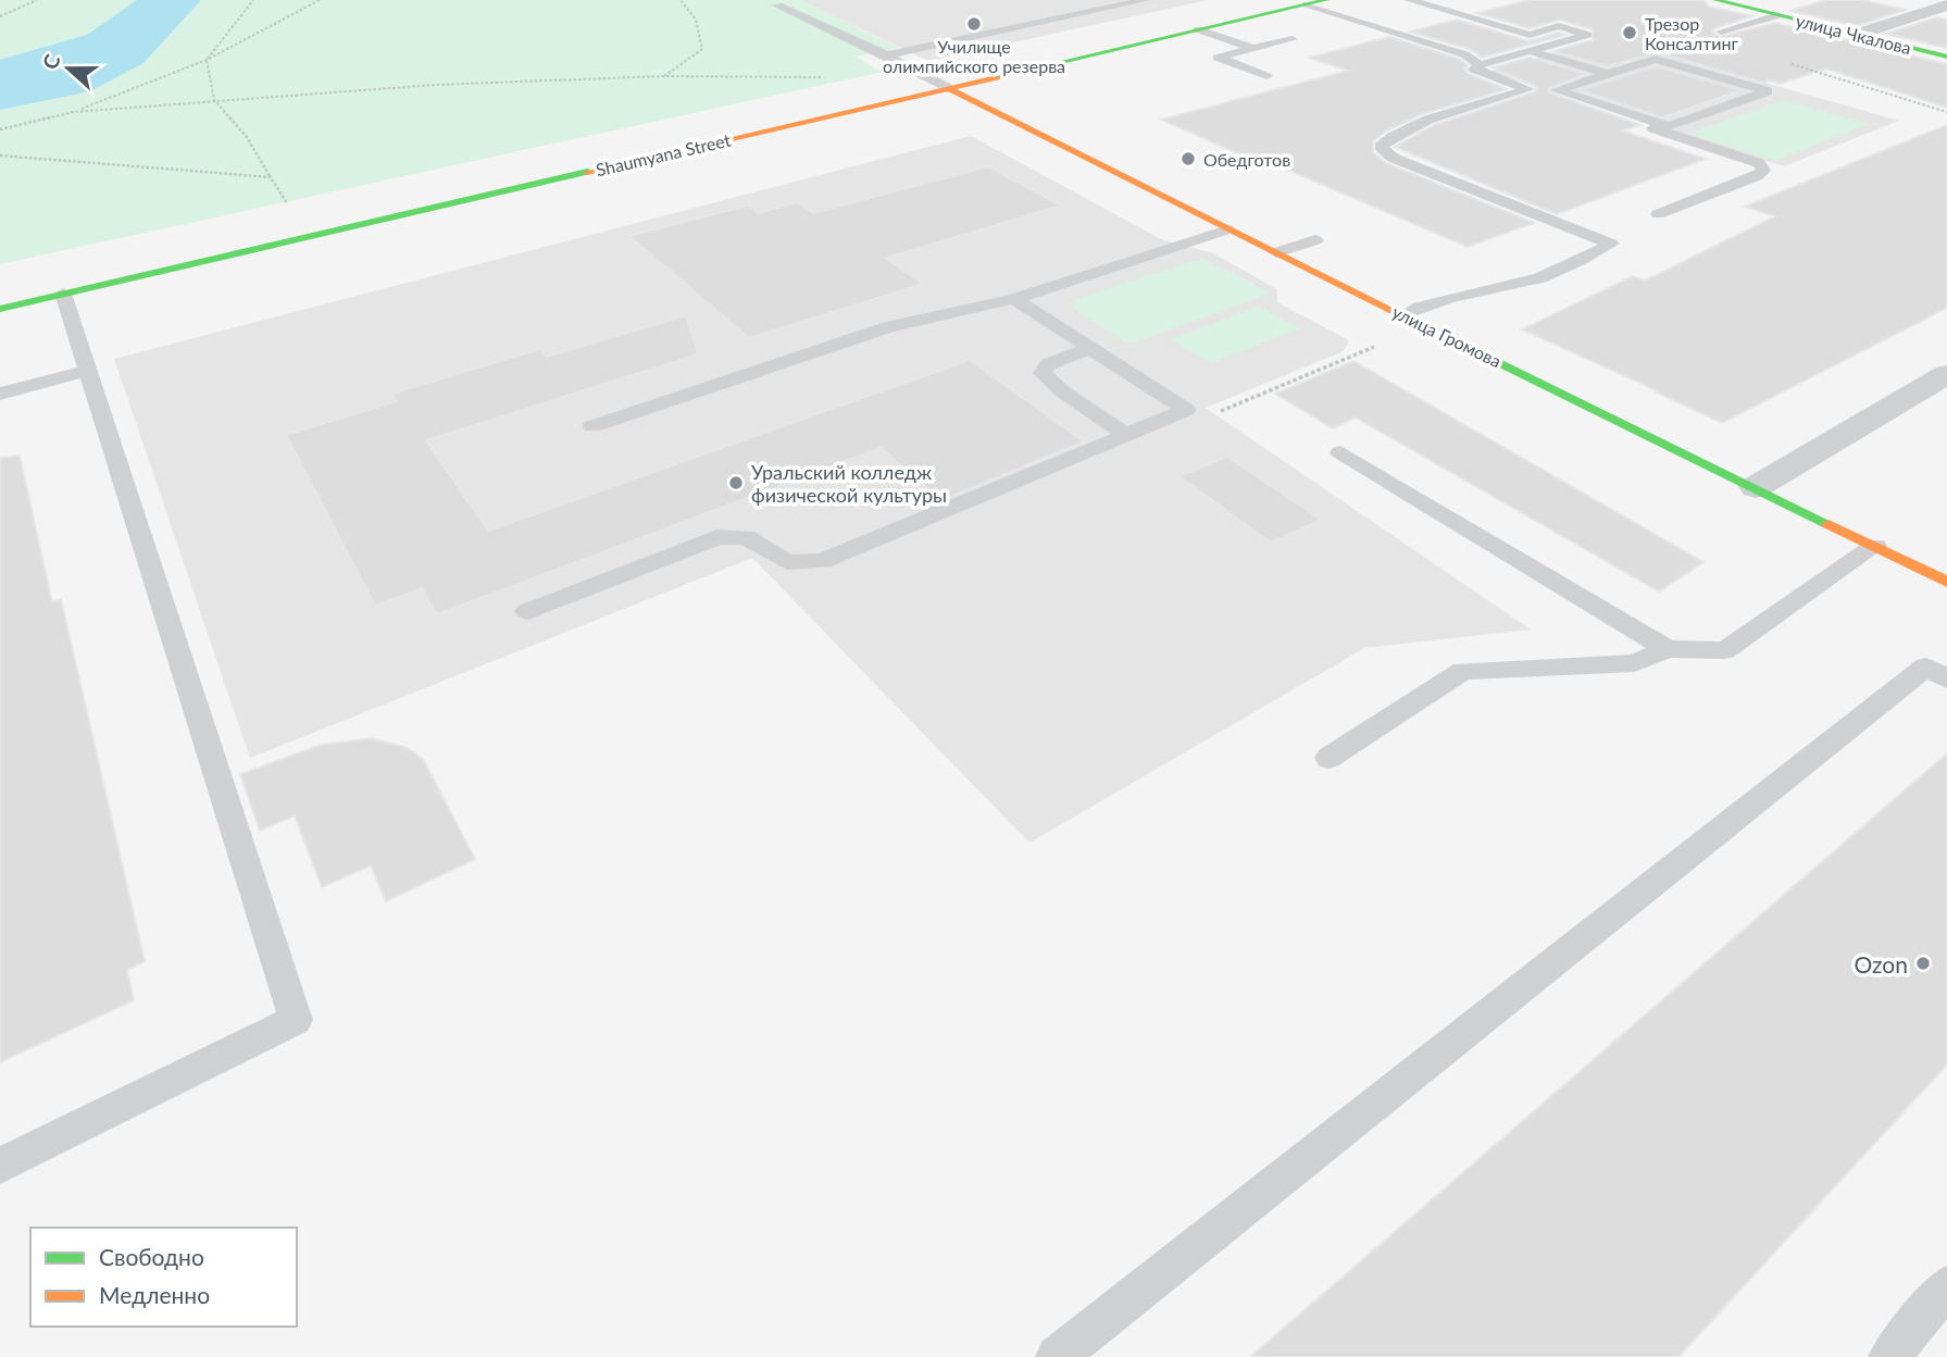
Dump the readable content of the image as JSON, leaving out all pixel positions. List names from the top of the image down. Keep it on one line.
{"streets":{"street":["улица Чкалова","Shaumyana Street","улица Громова"]},"crossings":[["Shaumyana Street","улица Громова"]],"places":["Училище олимпийского резерва","Трезор Консалтинг","Обедготов","Уральский колледж физической культуры","Ozon"],"legend":["Свободно","Медленно"],"north":"left"}
